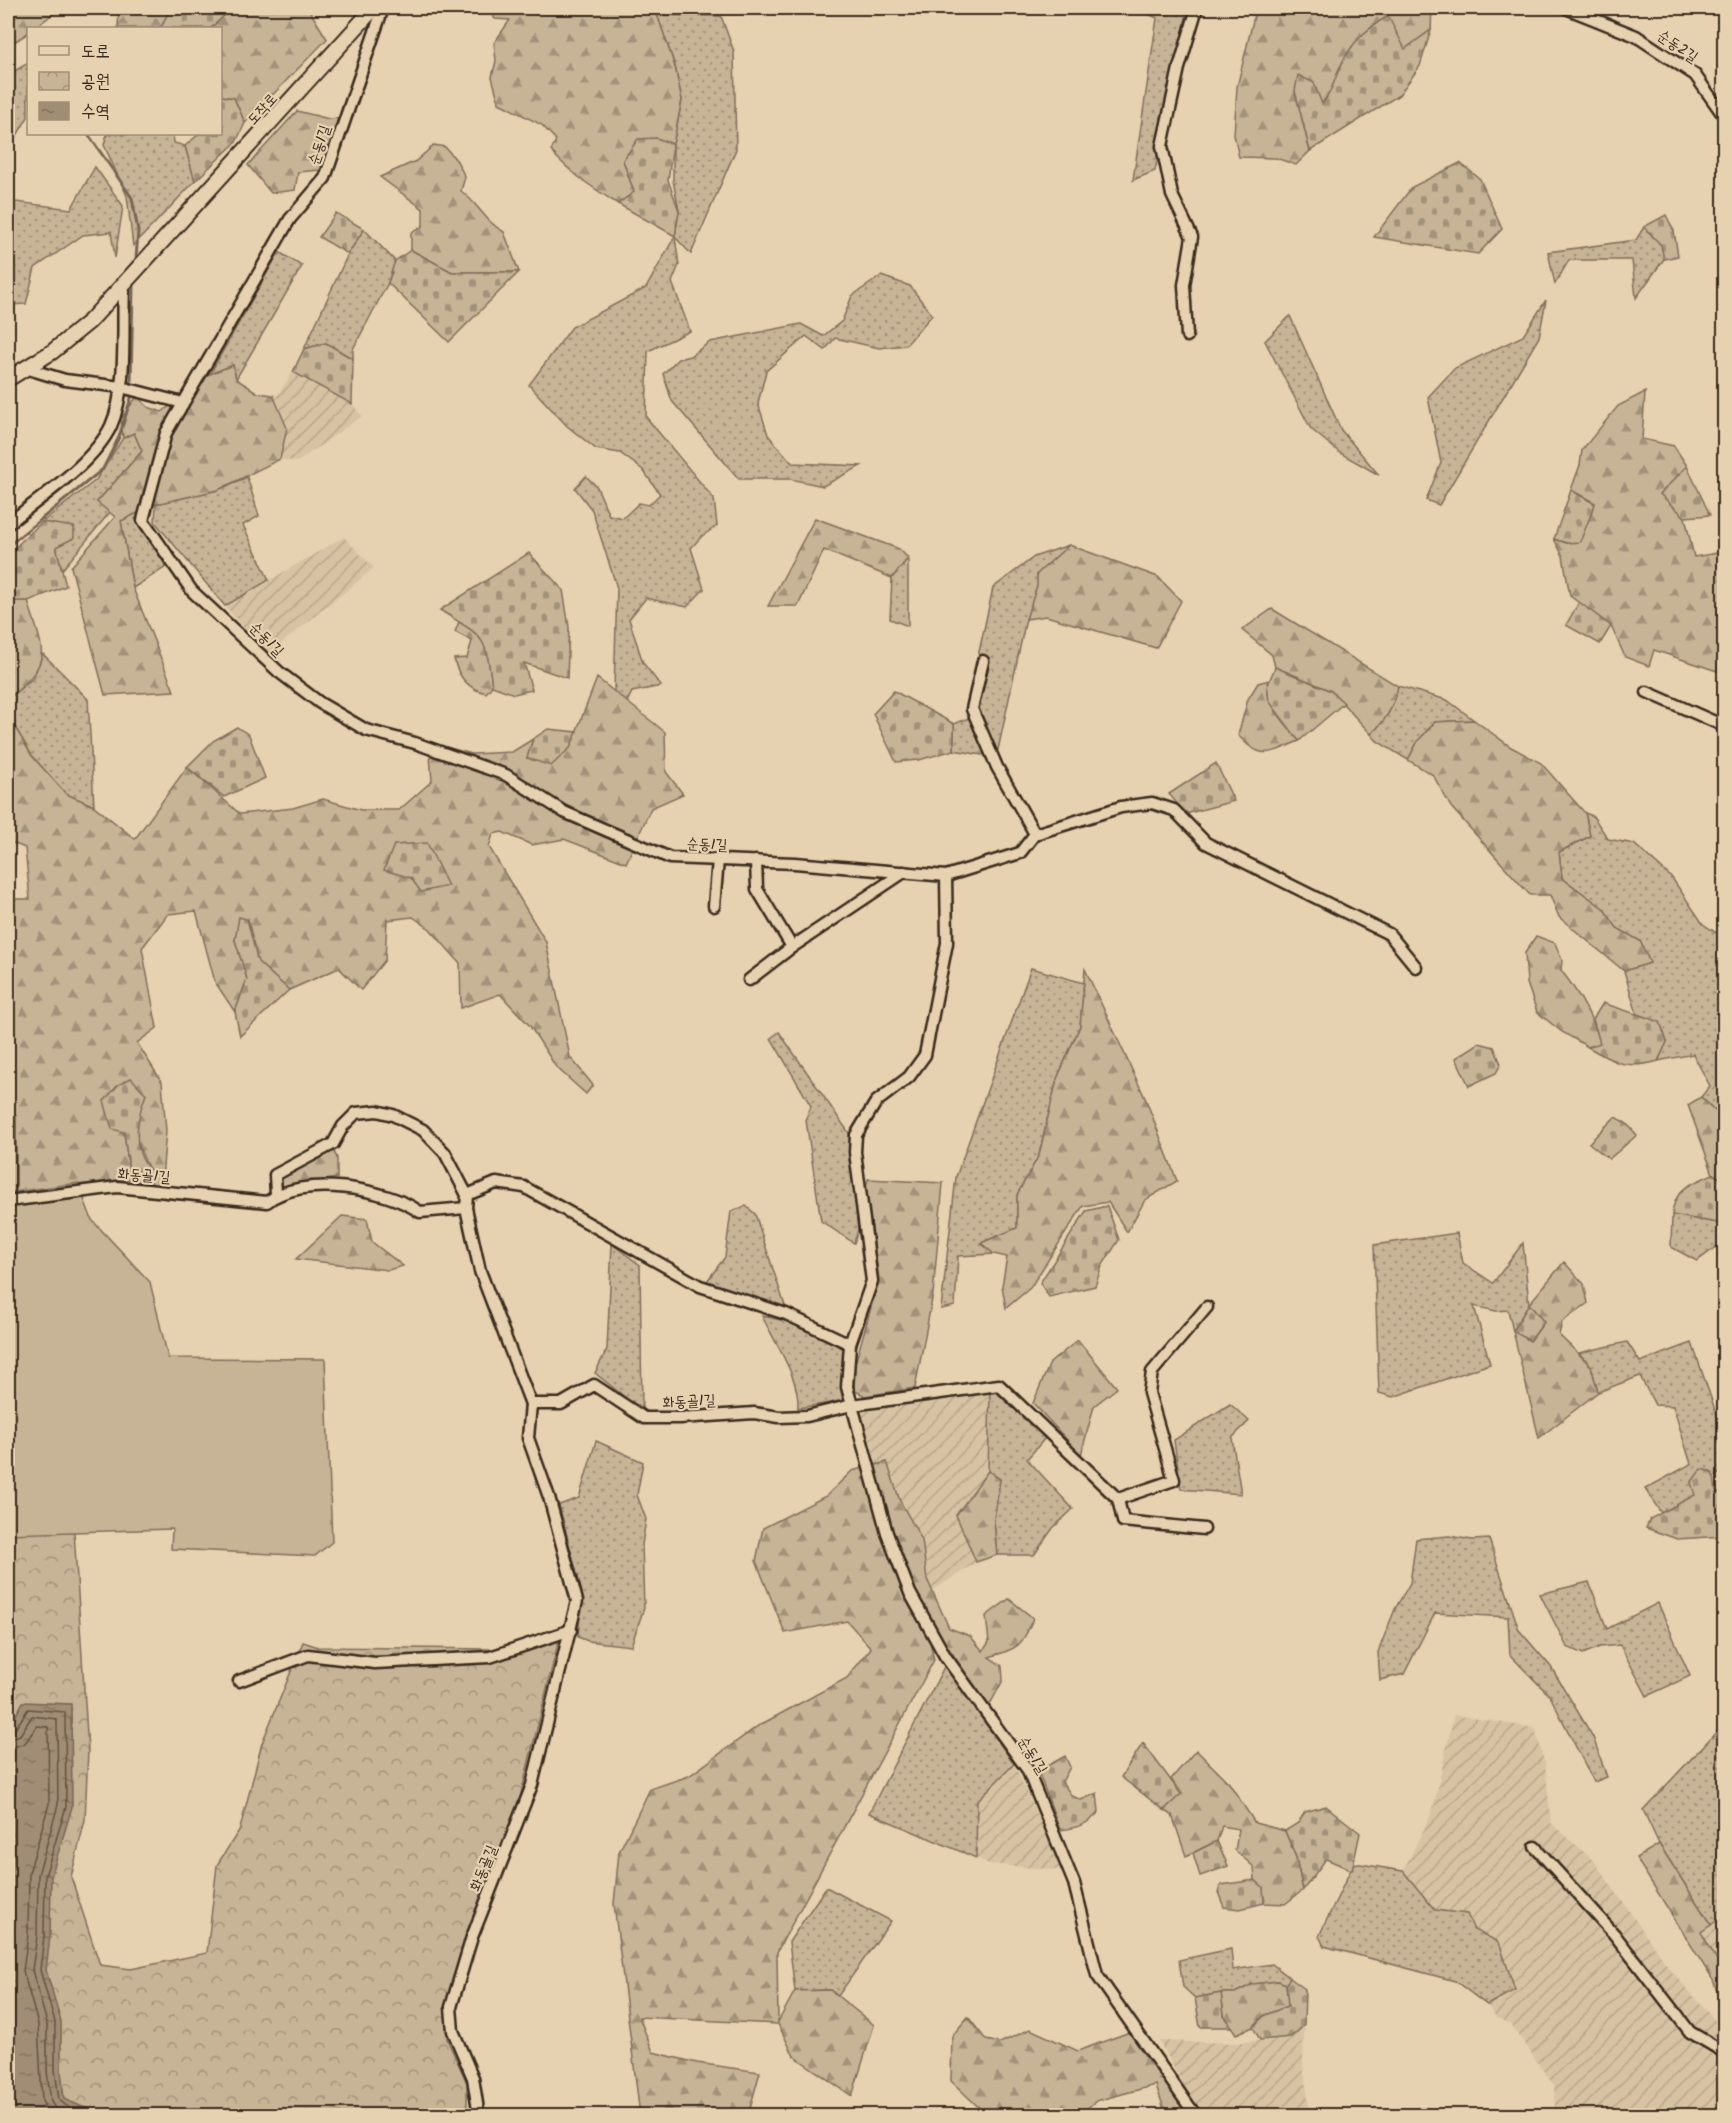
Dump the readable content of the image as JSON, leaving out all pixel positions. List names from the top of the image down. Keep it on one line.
{"streets":{"street":["순동2길","도작로","순동1길","화동골1길","화동골길"]},"crossings":[["순동1길","화동골1길"],["화동골1길","화동골길"]],"legend":["도로","공원","수역"]}
